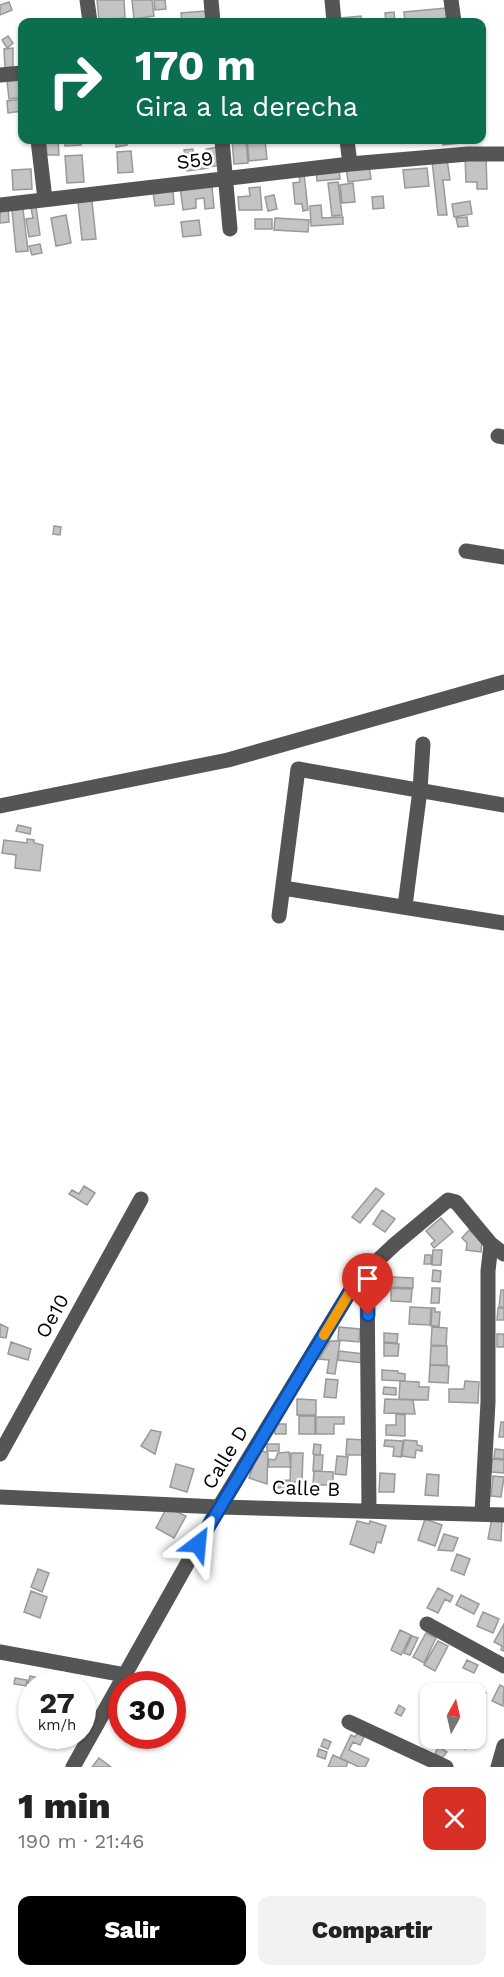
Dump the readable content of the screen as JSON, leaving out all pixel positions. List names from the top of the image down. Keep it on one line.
{"streets":{"street":["S59","Oe10","Calle D","Calle B"]},"crossings":[["Calle D","Calle B"]],"north":"top","page":{"turn":["170 m","Gira a la derecha"],"speed":"27 km/h","limit":"30","heading":["1 min","190 m · 21:46"],"buttons":["Salir","Compartir"]}}
